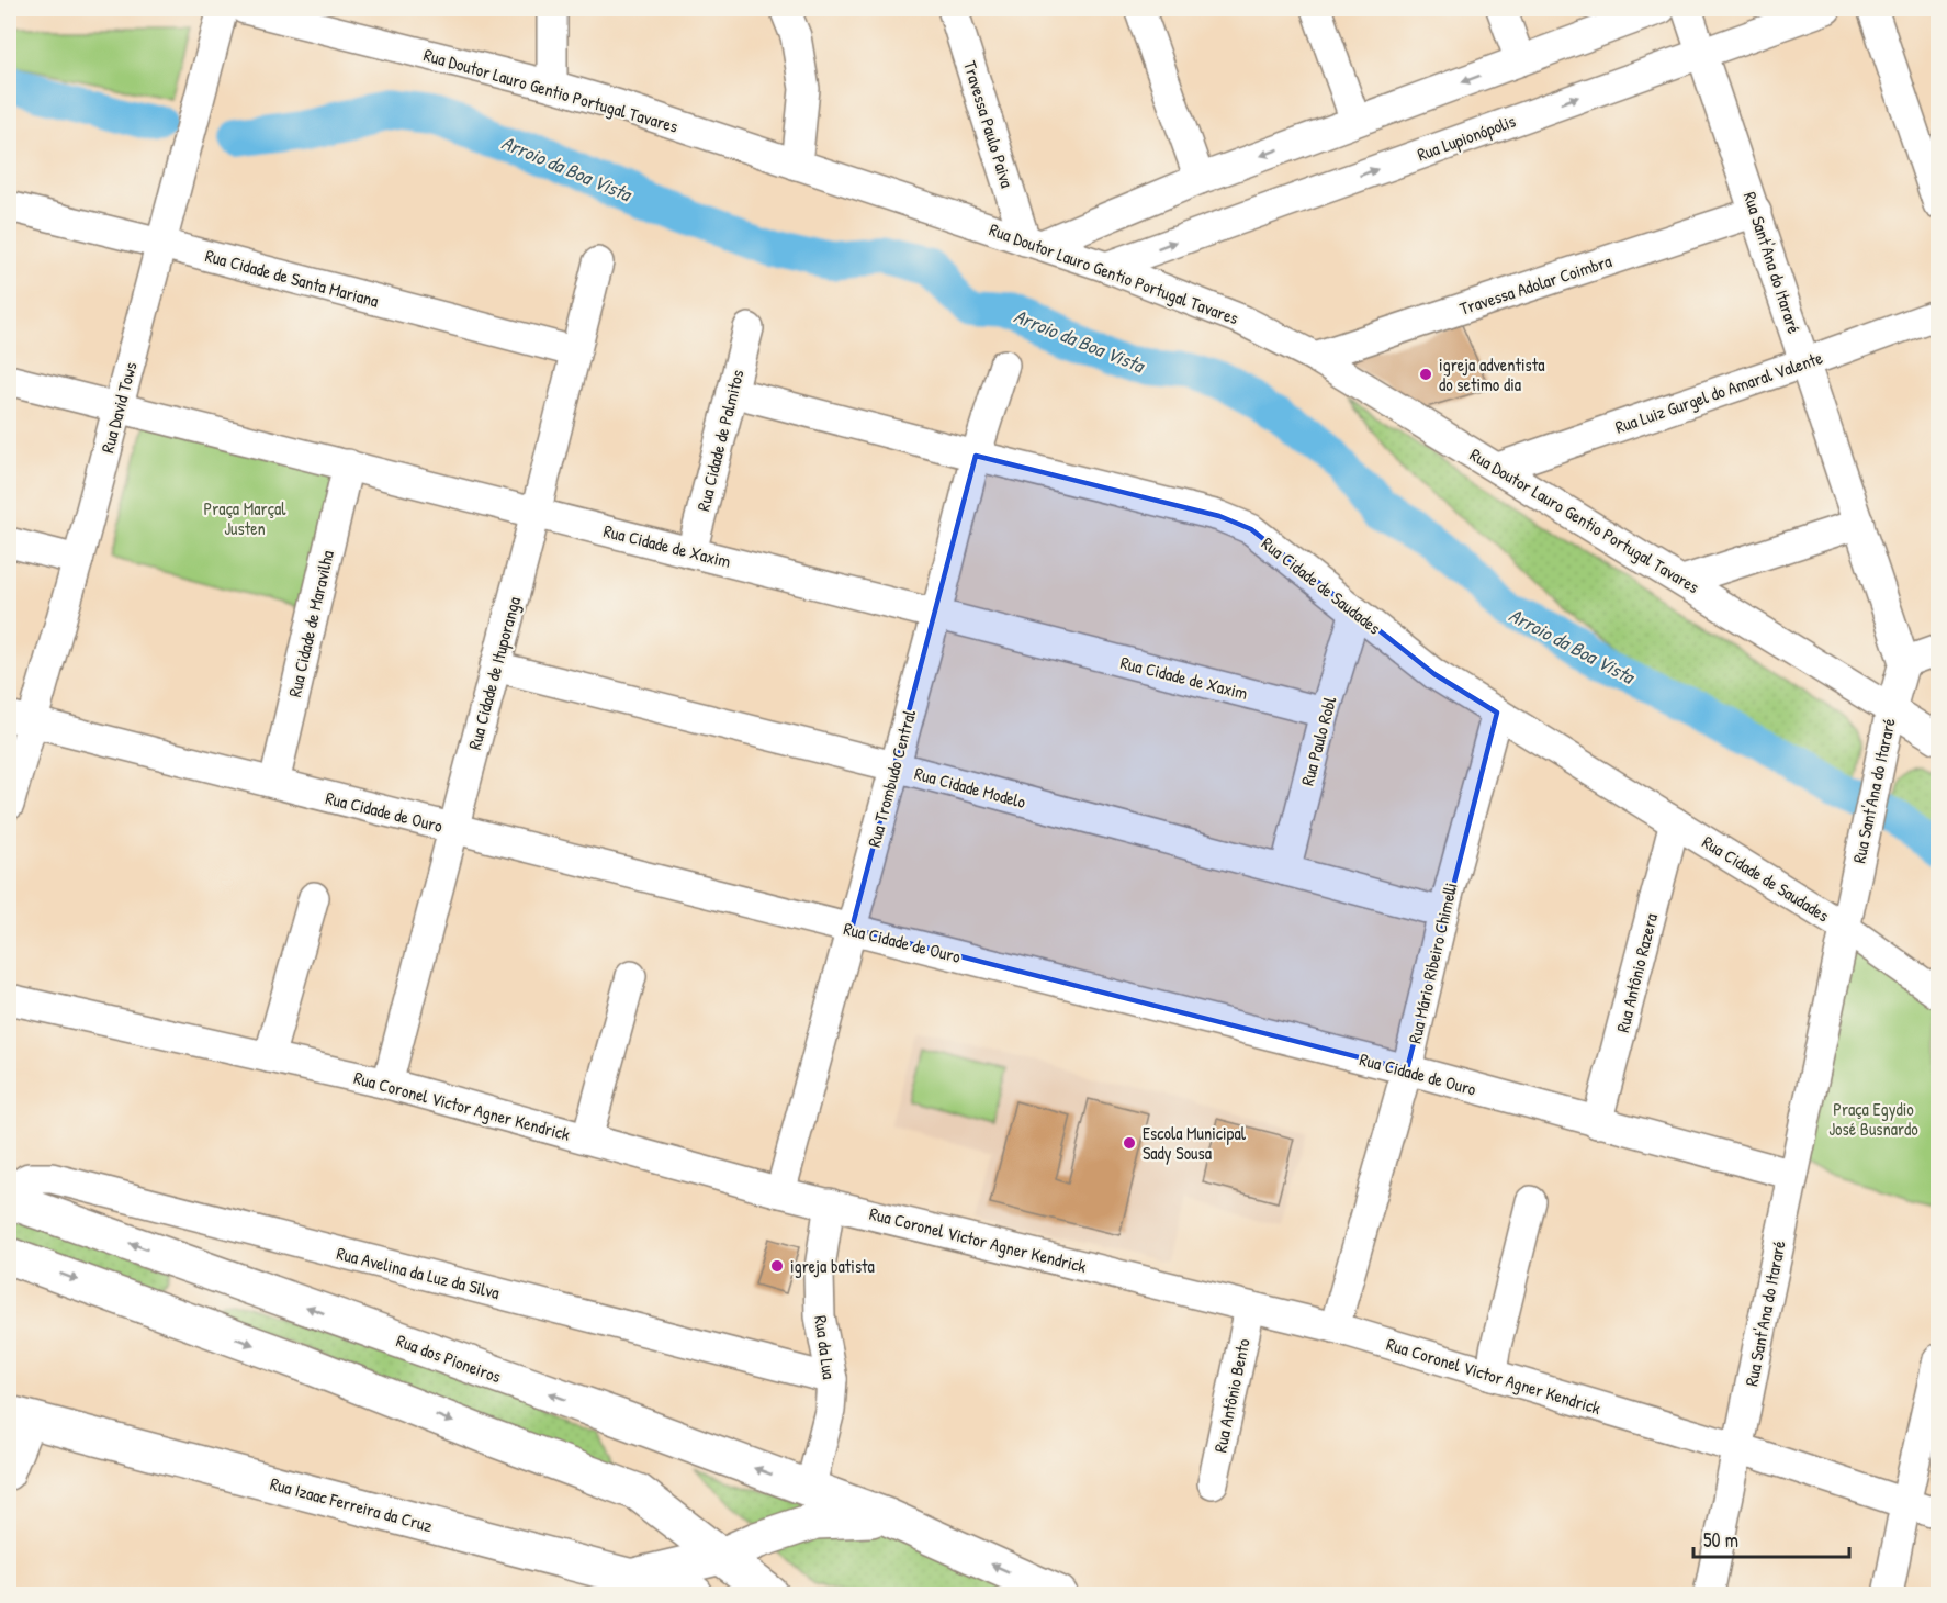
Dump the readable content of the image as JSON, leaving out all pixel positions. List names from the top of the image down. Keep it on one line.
{"streets":{"main road":["Rua dos Pioneiros","Rua Izaac Ferreira da Cruz"],"street":["Rua Doutor Lauro Gentio Portugal Tavares","Travessa Paulo Paiva","Rua Lupionópolis","Rua Sant'Ana do Itararé","Rua Cidade de Santa Mariana","Travessa Adolar Coimbra","Rua Luiz Gurgel do Amaral Valente","Rua David Tows","Rua Cidade de Palmitos","Rua Cidade de Xaxim","Rua Cidade de Saudades","Rua Cidade de Maravilha","Rua Cidade de Ituporanga","Rua Paulo Robl","Rua Trombudo Central","Rua Cidade Modelo","Rua Cidade de Ouro","Rua Mário Ribeiro Chimelli","Rua Antônio Razera","Rua Coronel Victor Agner Kendrick","Rua Avelina da Luz da Silva","Rua da Lua","Rua Antônio Bento"]},"crossings":[["Rua Doutor Lauro Gentio Portugal Tavares","Travessa Paulo Paiva"],["Rua Doutor Lauro Gentio Portugal Tavares","Rua Lupionópolis"],["Rua Doutor Lauro Gentio Portugal Tavares","Rua Sant'Ana do Itararé"],["Rua Doutor Lauro Gentio Portugal Tavares","Travessa Adolar Coimbra"],["Rua Doutor Lauro Gentio Portugal Tavares","Rua Luiz Gurgel do Amaral Valente"],["Rua Lupionópolis","Rua Sant'Ana do Itararé"],["Rua Sant'Ana do Itararé","Travessa Adolar Coimbra"],["Rua Sant'Ana do Itararé","Rua Luiz Gurgel do Amaral Valente"],["Rua Sant'Ana do Itararé","Rua Cidade de Saudades"],["Rua Sant'Ana do Itararé","Rua Cidade de Ouro"],["Rua Sant'Ana do Itararé","Rua Coronel Victor Agner Kendrick"],["Rua Cidade de Santa Mariana","Rua David Tows"],["Rua Cidade de Santa Mariana","Rua Cidade de Ituporanga"],["Rua David Tows","Rua Cidade de Xaxim"],["Rua David Tows","Rua Cidade de Ouro"],["Rua Cidade de Palmitos","Rua Cidade de Xaxim"],["Rua Cidade de Palmitos","Rua Cidade de Saudades"],["Rua Cidade de Xaxim","Rua Cidade de Maravilha"],["Rua Cidade de Xaxim","Rua Cidade de Ituporanga"],["Rua Cidade de Xaxim","Rua Paulo Robl"],["Rua Cidade de Xaxim","Rua Trombudo Central"],["Rua Cidade de Saudades","Rua Paulo Robl"],["Rua Cidade de Saudades","Rua Trombudo Central"],["Rua Cidade de Saudades","Rua Mário Ribeiro Chimelli"],["Rua Cidade de Saudades","Rua Antônio Razera"],["Rua Cidade de Maravilha","Rua Cidade de Ouro"],["Rua Cidade de Ituporanga","Rua Cidade Modelo"],["Rua Cidade de Ituporanga","Rua Cidade de Ouro"],["Rua Cidade de Ituporanga","Rua Coronel Victor Agner Kendrick"],["Rua Paulo Robl","Rua Cidade Modelo"],["Rua Trombudo Central","Rua Cidade Modelo"],["Rua Trombudo Central","Rua Cidade de Ouro"],["Rua Trombudo Central","Rua Coronel Victor Agner Kendrick"],["Rua Cidade Modelo","Rua Mário Ribeiro Chimelli"],["Rua Cidade de Ouro","Rua Mário Ribeiro Chimelli"],["Rua Cidade de Ouro","Rua Antônio Razera"],["Rua Mário Ribeiro Chimelli","Rua Coronel Victor Agner Kendrick"],["Rua Coronel Victor Agner Kendrick","Rua da Lua"],["Rua Coronel Victor Agner Kendrick","Rua Antônio Bento"],["Rua Avelina da Luz da Silva","Rua da Lua"],["Rua da Lua","Rua dos Pioneiros"]],"water":["Arroio da Boa Vista"],"parks":["Praça Marçal Justen","Praça Egydio José Busnardo"],"places":["igreja adventista do setimo dia","Escola Municipal Sady Sousa","igreja batista"],"scale_bar":"50 m"}
